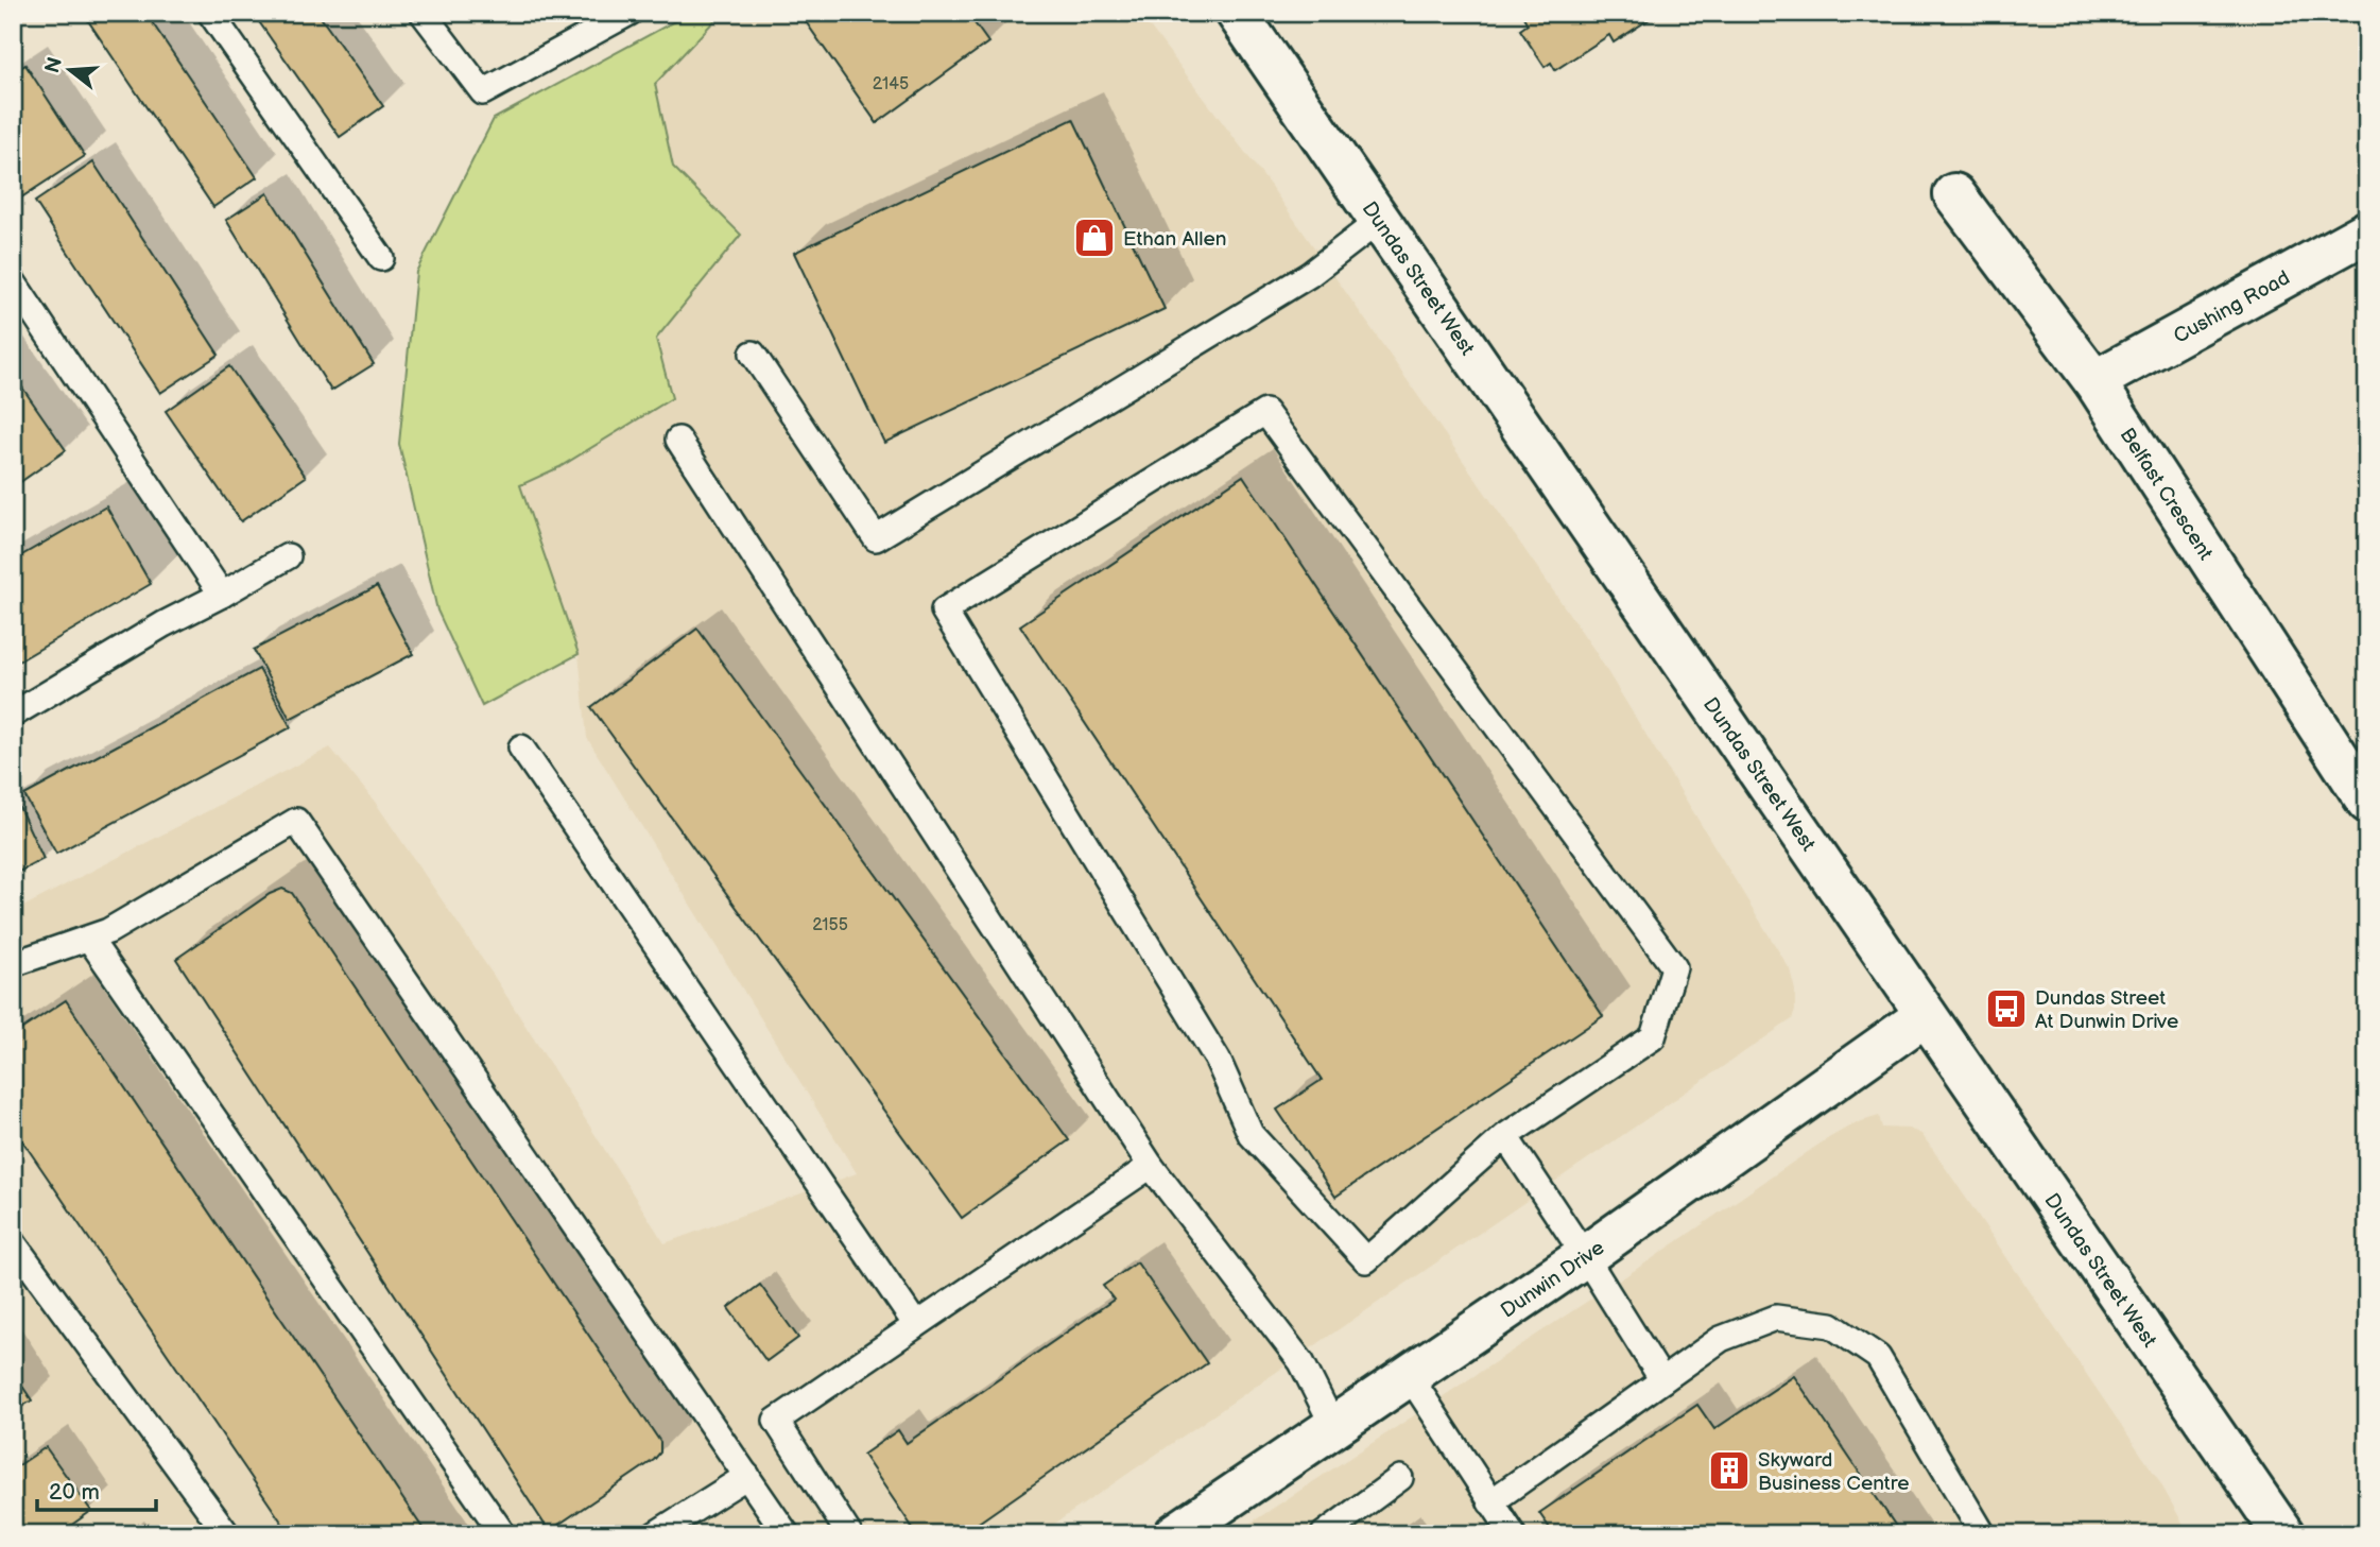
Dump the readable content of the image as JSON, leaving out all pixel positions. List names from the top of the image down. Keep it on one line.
{"streets":{"street":["Dundas Street West","Cushing Road","Belfast Crescent","Dunwin Drive"]},"crossings":[["Dundas Street West","Dunwin Drive"],["Cushing Road","Belfast Crescent"]],"places":{"shop":["Ethan Allen"],"bus stop":["Dundas Street At Dunwin Drive"],"building":["Skyward Business Centre"]},"house_numbers":["2145","2155"],"scale_bar":"20 m","north":"left"}
